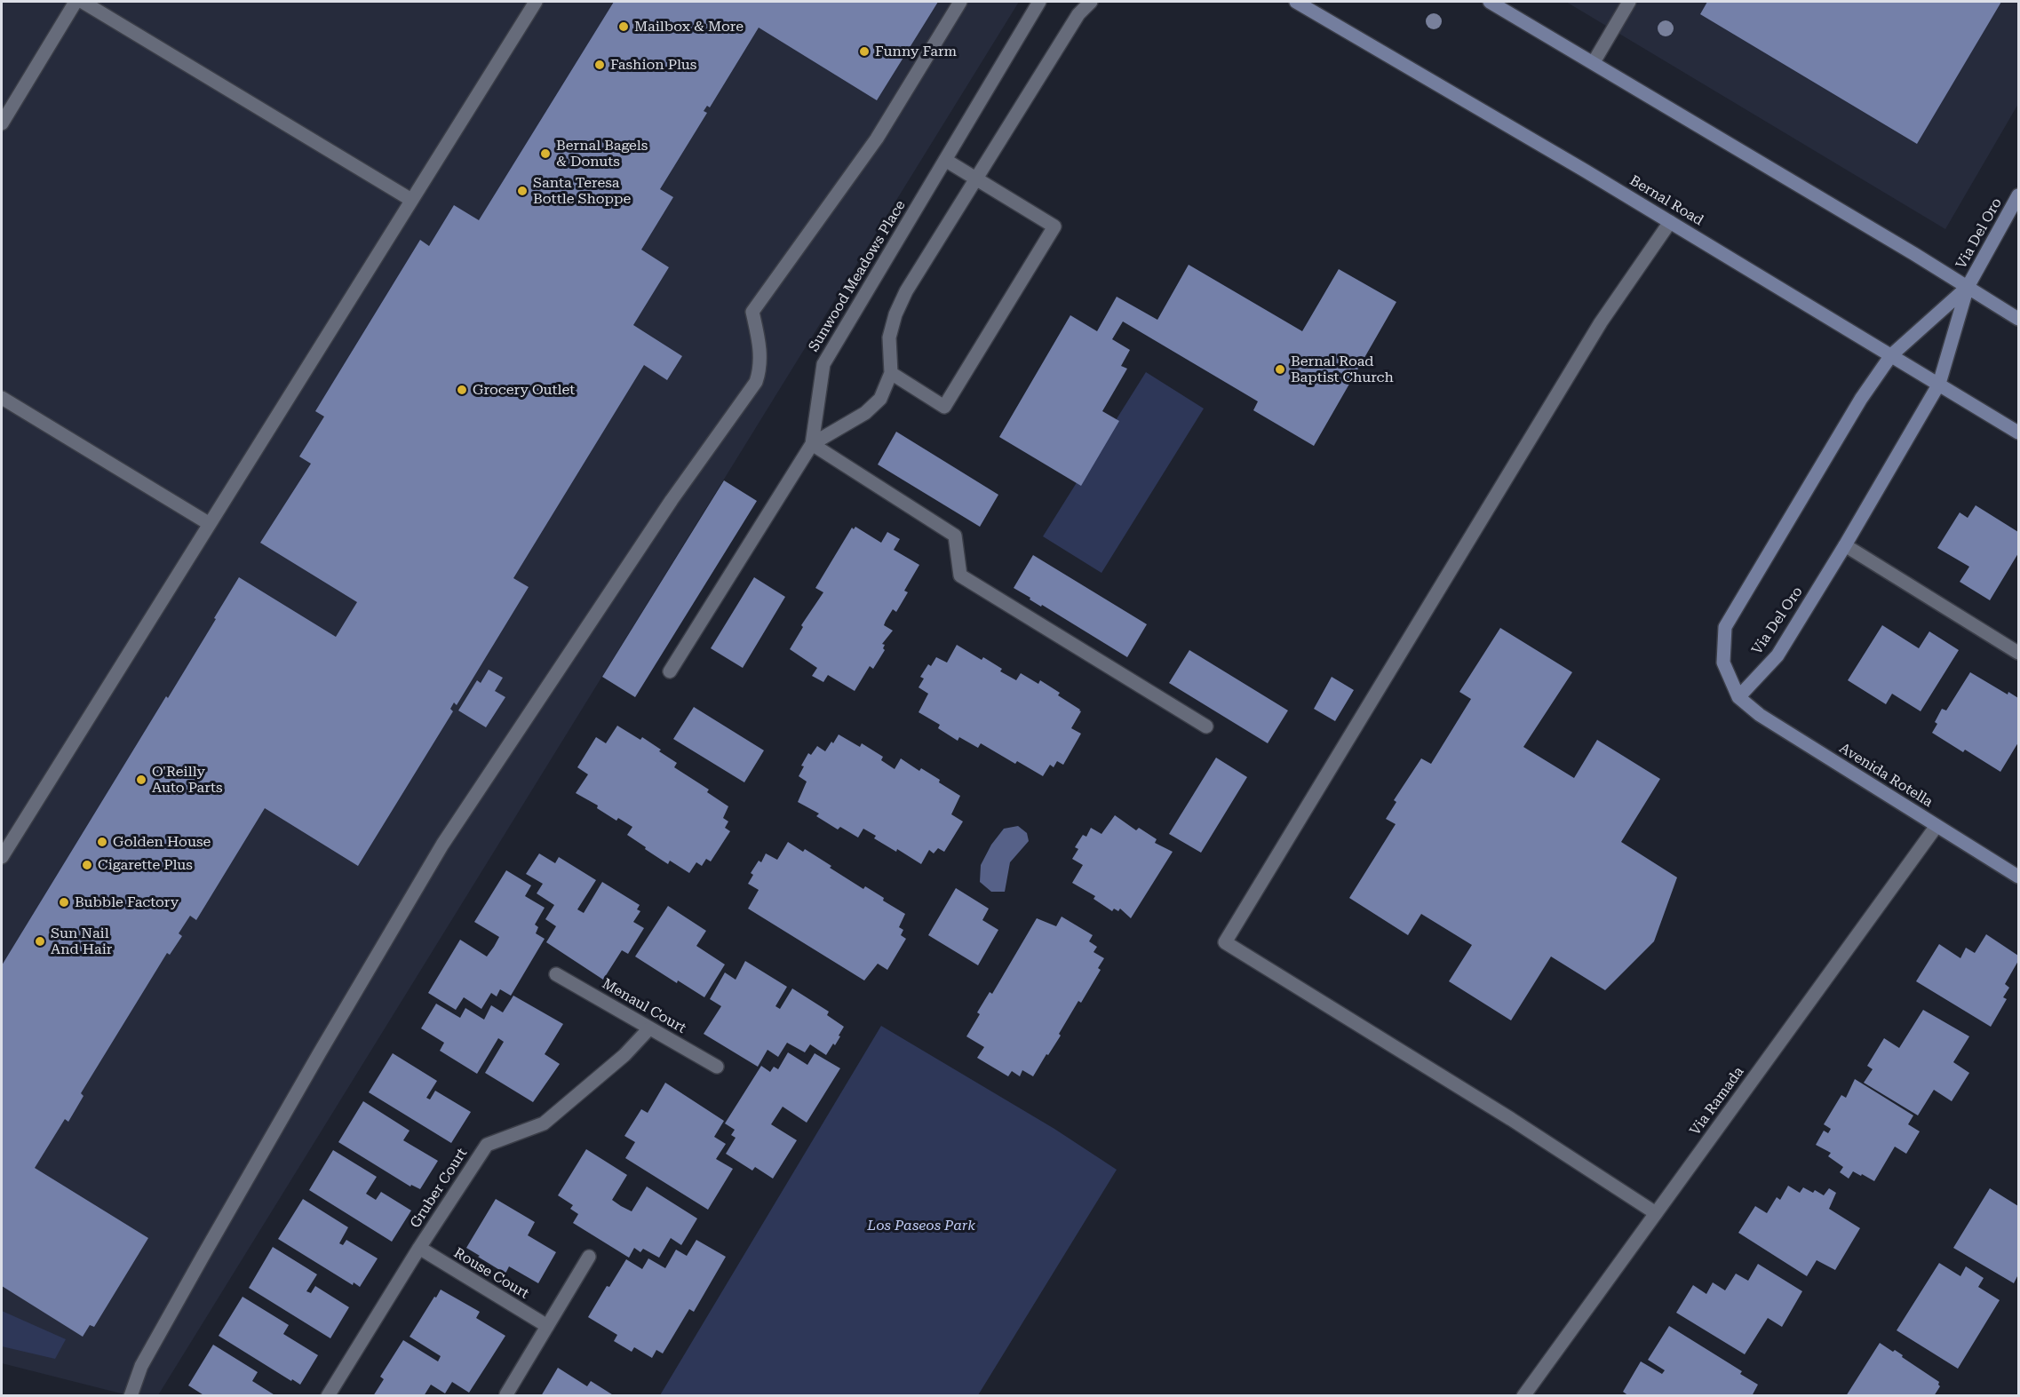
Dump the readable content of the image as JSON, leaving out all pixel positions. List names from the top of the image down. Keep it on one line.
{"streets":{"main road":["Bernal Road","Via Del Oro","Avenida Rotella"],"street":["Sunwood Meadows Place","Menaul Court","Via Ramada","Gruber Court","Rouse Court"]},"crossings":[["Bernal Road","Via Del Oro"],["Via Del Oro","Avenida Rotella"],["Avenida Rotella","Via Ramada"],["Menaul Court","Gruber Court"],["Gruber Court","Rouse Court"]],"parks":["Los Paseos Park"],"places":["Mailbox & More","Funny Farm","Fashion Plus","Bernal Bagels & Donuts","Santa Teresa Bottle Shoppe","Bernal Road Baptist Church","Grocery Outlet","O'Reilly Auto Parts","Golden House","Cigarette Plus","Bubble Factory","Sun Nail And Hair"]}
